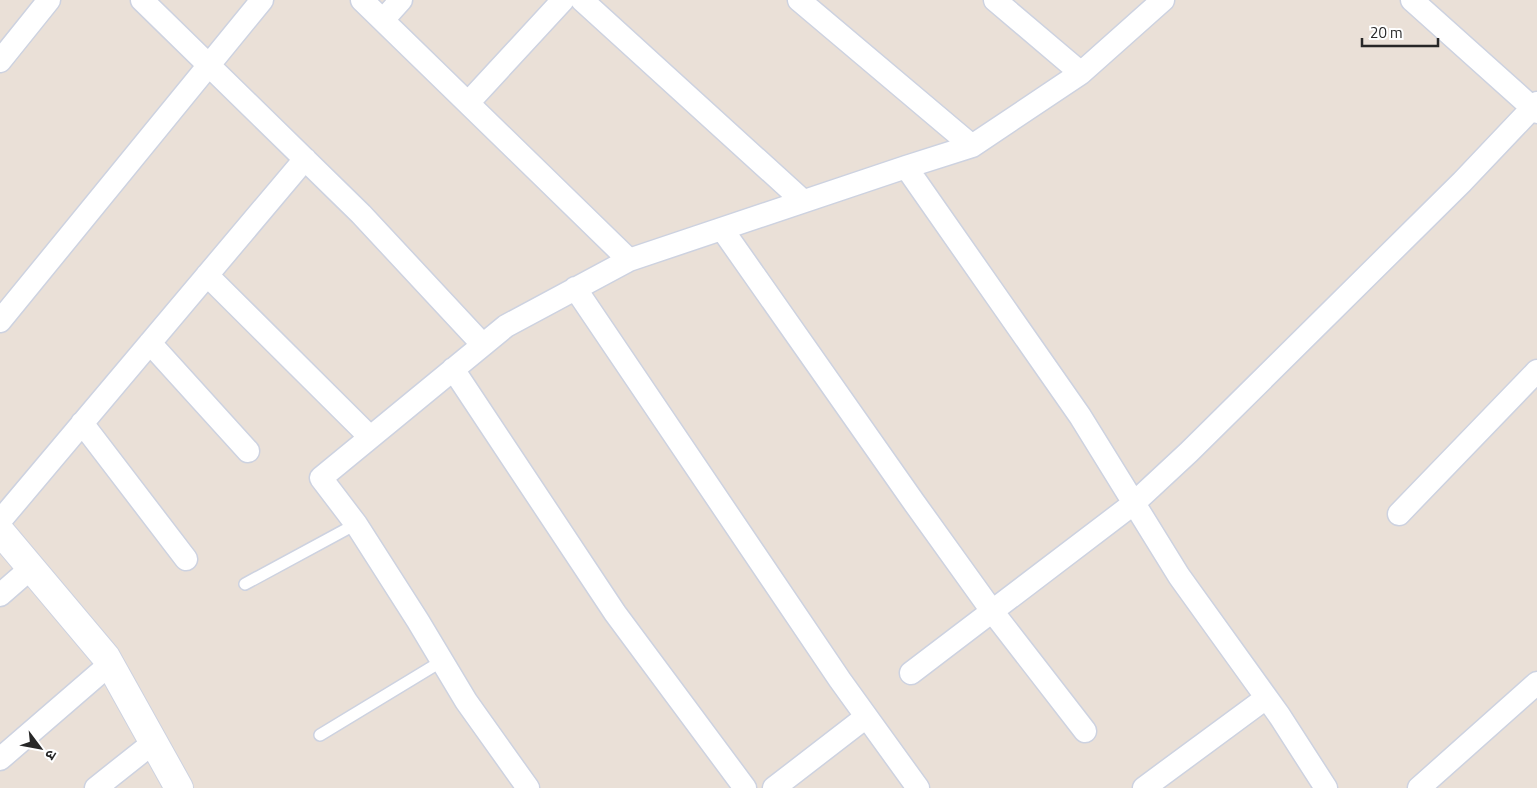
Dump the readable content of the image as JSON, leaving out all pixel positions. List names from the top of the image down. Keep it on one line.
{"scale_bar":"20 m","north":"bottom right"}
